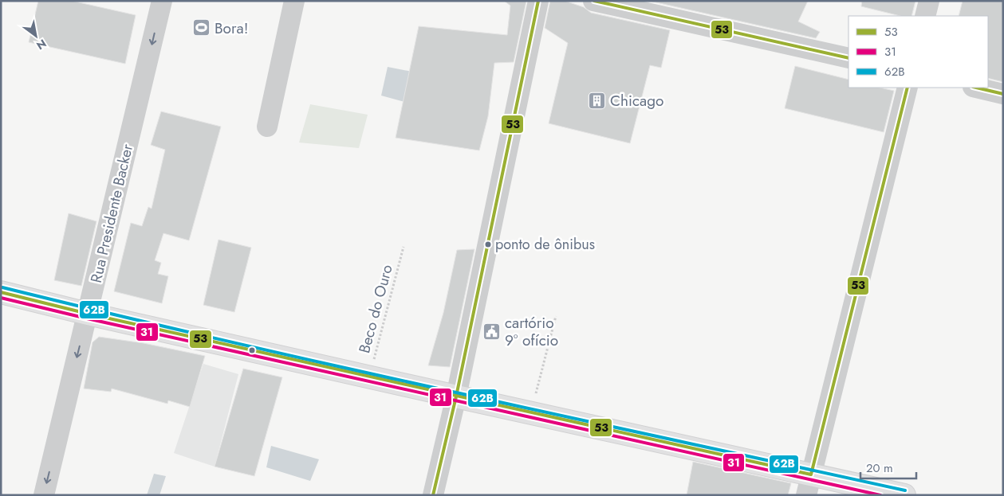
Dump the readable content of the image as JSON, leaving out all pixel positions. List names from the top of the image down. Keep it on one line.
{"streets":{"street":["Rua Presidente Backer"],"path":["Beco do Ouro"]},"one_way":["Rua Presidente Backer"],"places":{"sports":["Bora!"],"building":["Chicago"],"other":["ponto de ônibus"],"public building":["cartório 9° ofício"]},"lines":["transit line 53","transit line 62B","transit line 31"],"legend":["53","31","62B"],"scale_bar":"20 m","north":"bottom right"}
